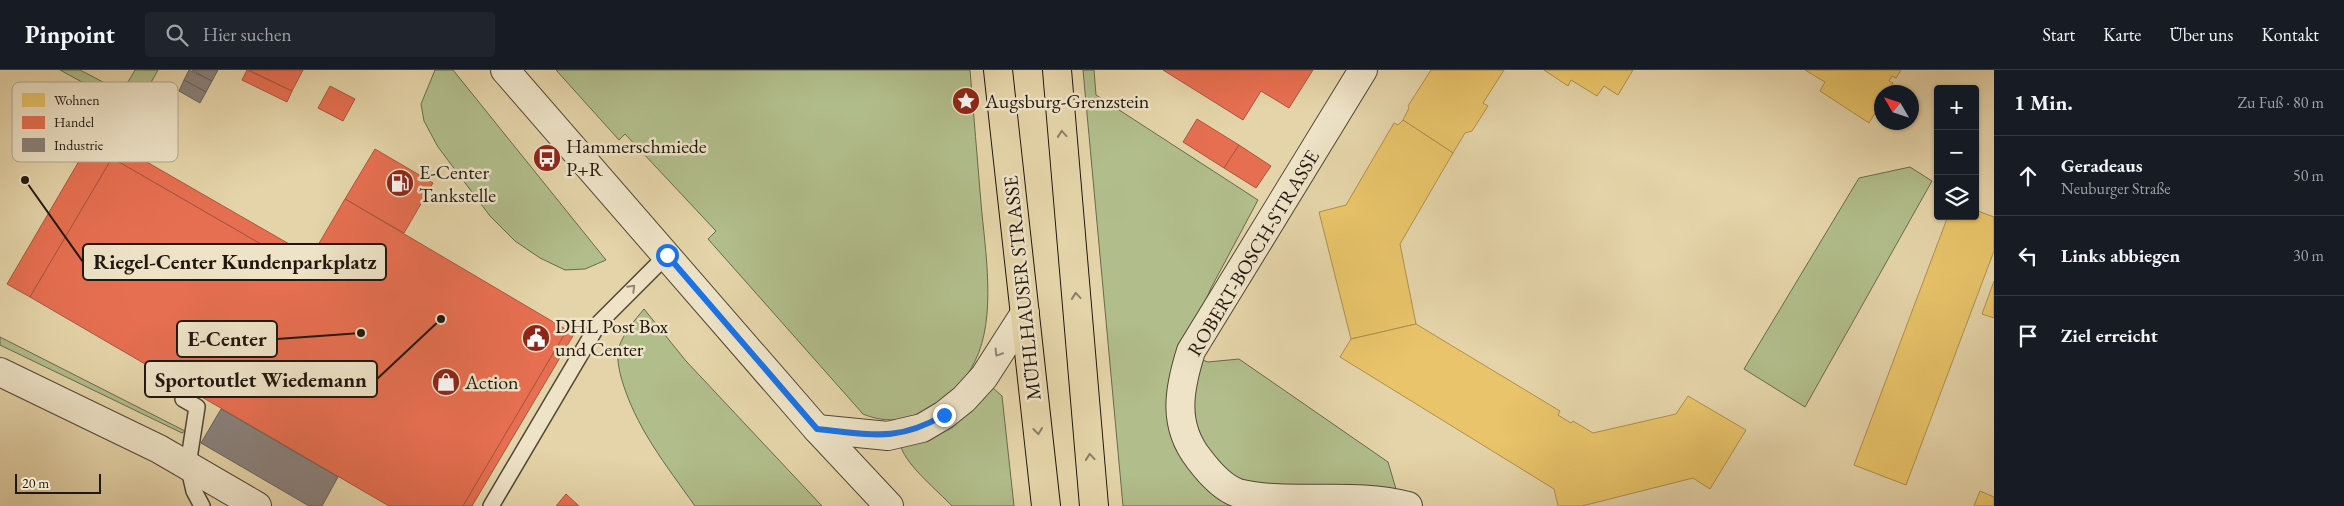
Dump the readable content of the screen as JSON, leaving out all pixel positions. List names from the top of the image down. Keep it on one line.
{"streets":{"main road":["MÜHLHAUSER STRASSE"],"street":["ROBERT-BOSCH-STRASSE"]},"places":{"place":["Augsburg-Grenzstein"],"bus stop":["Hammerschmiede P+R"],"other":["Riegel-Center Kundenparkplatz","Sportoutlet Wiedemann","E-Center"],"fuel station":["E-Center Tankstelle"],"public building":["DHL Post Box und Center"],"shop":["Action"]},"legend":["Wohnen","Handel","Industrie"],"scale_bar":"20 m","north":"top left","page":{"header":"Pinpoint","search":"Hier suchen","nav":["Start","Karte","Über uns","Kontakt"],"heading":["1 Min.","Zu Fuß · 80 m"],"map_buttons":["+","−"],"list":[["Geradeaus","Neuburger Straße","50 m"],["Links abbiegen","30 m"],"Ziel erreicht"],"scale":"20 m"}}
